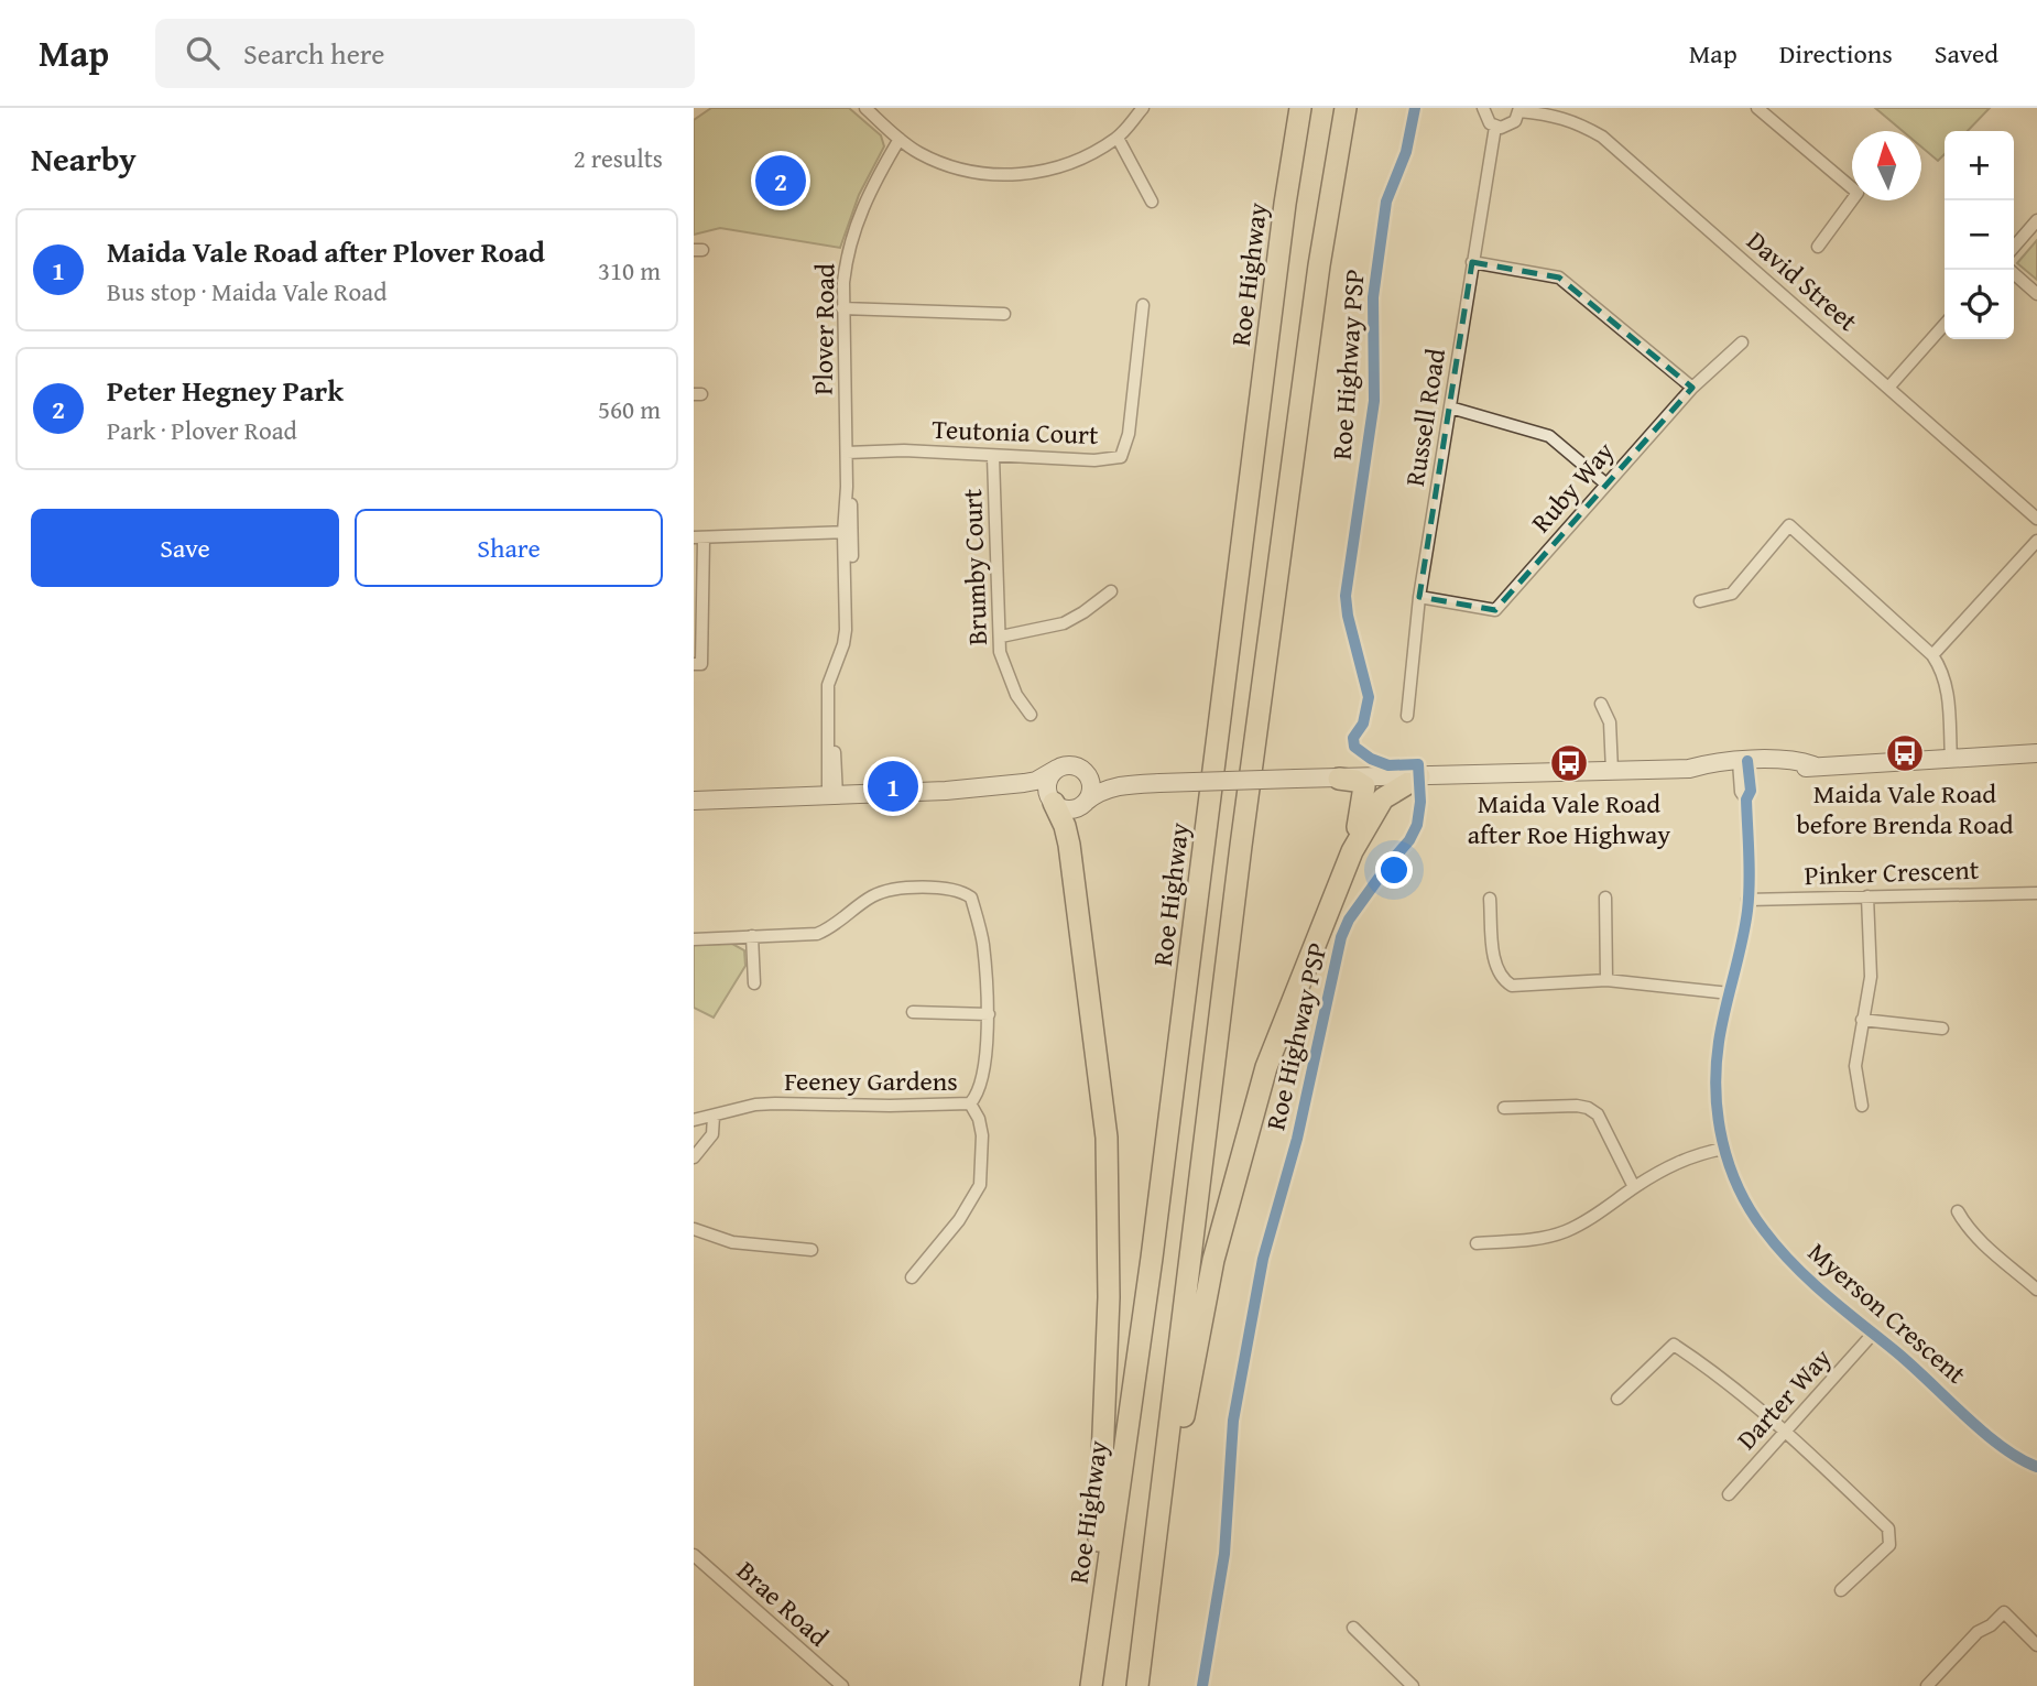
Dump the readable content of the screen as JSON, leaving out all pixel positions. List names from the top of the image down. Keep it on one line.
{"streets":{"highway":["Roe Highway"],"street":["David Street","Plover Road","Russell Road","Teutonia Court","Ruby Way","Brumby Court","Pinker Crescent","Feeney Gardens","Myerson Crescent","Darter Way","Brae Road"],"cycle path":["Roe Highway PSP"]},"crossings":[["Plover Road","Teutonia Court"],["Russell Road","Ruby Way"],["Teutonia Court","Brumby Court"],["Pinker Crescent","Myerson Crescent"],["Myerson Crescent","Darter Way"]],"places":{"bus stop":["Maida Vale Road before Brenda Road","Maida Vale Road after Roe Highway"]},"north":"top","page":{"header":"Map","search":"Search here","nav":["Map","Directions","Saved"],"heading":["Nearby","2 results"],"map_buttons":["+","−"],"pins":["2","1"],"list":[{"mark":"1","name":"Maida Vale Road after Plover Road","note":"Bus stop · Maida Vale Road","value":"310 m"},{"mark":"2","name":"Peter Hegney Park","note":"Park · Plover Road","value":"560 m"}],"buttons":["Save","Share"]}}
